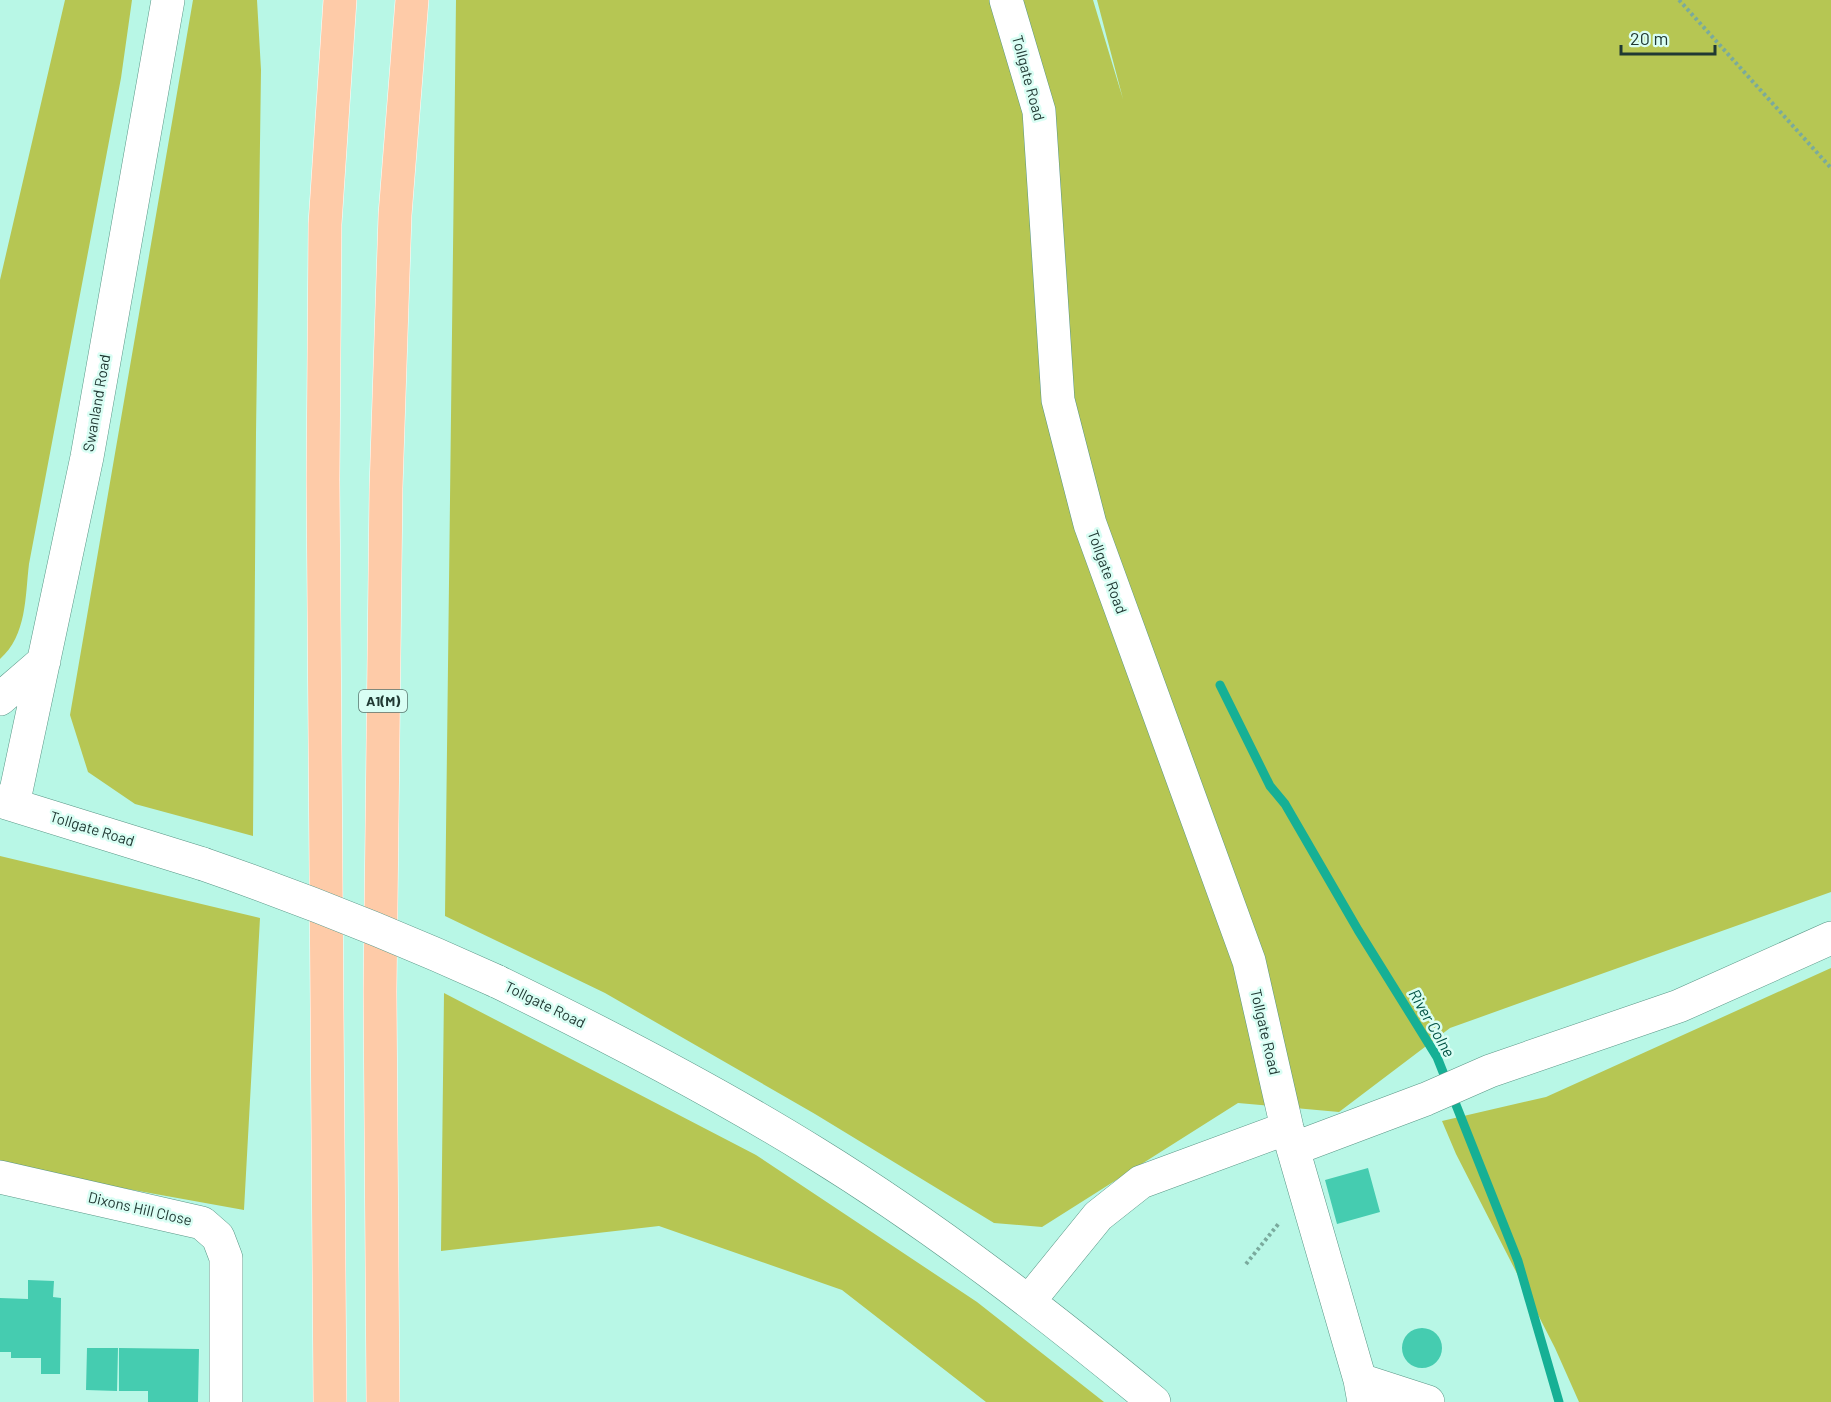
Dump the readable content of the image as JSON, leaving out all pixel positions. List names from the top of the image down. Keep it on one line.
{"streets":{"highway":["A1(M)"],"street":["Tollgate Road","Swanland Road","Dixons Hill Close"]},"crossings":[["Tollgate Road","Swanland Road"]],"water":["River Colne"],"scale_bar":"20 m"}
